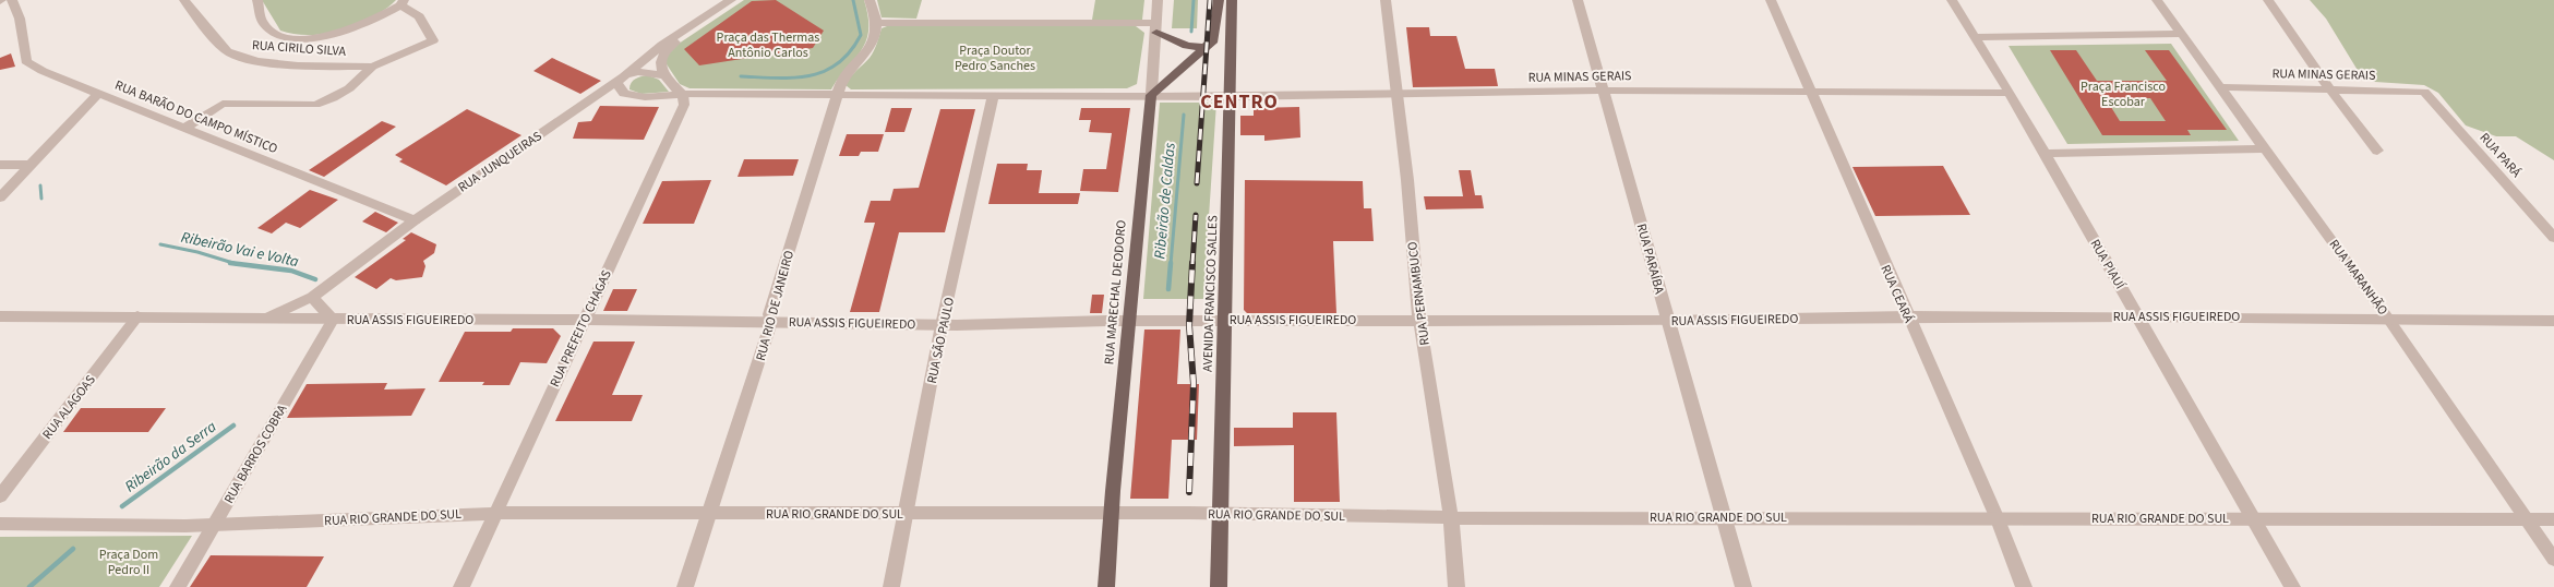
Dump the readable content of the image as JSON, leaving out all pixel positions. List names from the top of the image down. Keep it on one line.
{"streets":{"main road":["RUA MARECHAL DEODORO","AVENIDA FRANCISCO SALLES"],"street":["RUA CIRILO SILVA","RUA MINAS GERAIS","RUA BARÃO DO CAMPO MÍSTICO","RUA PARÁ","RUA JUNQUEIRAS","RUA PARAÍBA","RUA PIAUÍ","RUA MARANHÃO","RUA PERNAMBUCO","RUA CEARÁ","RUA RIO DE JANEIRO","RUA ASSIS FIGUEIREDO","RUA PREFEITO CHAGAS","RUA SÃO PAULO","RUA ALAGOAS","RUA BARROS COBRA","RUA RIO GRANDE DO SUL"]},"crossings":[["RUA MINAS GERAIS","RUA PARÁ"],["RUA MINAS GERAIS","RUA PARAÍBA"],["RUA MINAS GERAIS","RUA PIAUÍ"],["RUA MINAS GERAIS","RUA MARANHÃO"],["RUA MINAS GERAIS","RUA MARECHAL DEODORO"],["RUA MINAS GERAIS","AVENIDA FRANCISCO SALLES"],["RUA MINAS GERAIS","RUA PERNAMBUCO"],["RUA MINAS GERAIS","RUA CEARÁ"],["RUA BARÃO DO CAMPO MÍSTICO","RUA JUNQUEIRAS"],["RUA JUNQUEIRAS","RUA ASSIS FIGUEIREDO"],["RUA PARAÍBA","RUA ASSIS FIGUEIREDO"],["RUA PARAÍBA","RUA RIO GRANDE DO SUL"],["RUA PIAUÍ","RUA ASSIS FIGUEIREDO"],["RUA PIAUÍ","RUA RIO GRANDE DO SUL"],["RUA MARANHÃO","RUA ASSIS FIGUEIREDO"],["RUA MARANHÃO","RUA RIO GRANDE DO SUL"],["RUA MARECHAL DEODORO","RUA ASSIS FIGUEIREDO"],["RUA MARECHAL DEODORO","RUA RIO GRANDE DO SUL"],["AVENIDA FRANCISCO SALLES","RUA ASSIS FIGUEIREDO"],["AVENIDA FRANCISCO SALLES","RUA RIO GRANDE DO SUL"],["RUA PERNAMBUCO","RUA ASSIS FIGUEIREDO"],["RUA PERNAMBUCO","RUA RIO GRANDE DO SUL"],["RUA CEARÁ","RUA ASSIS FIGUEIREDO"],["RUA CEARÁ","RUA RIO GRANDE DO SUL"],["RUA RIO DE JANEIRO","RUA ASSIS FIGUEIREDO"],["RUA RIO DE JANEIRO","RUA RIO GRANDE DO SUL"],["RUA ASSIS FIGUEIREDO","RUA PREFEITO CHAGAS"],["RUA ASSIS FIGUEIREDO","RUA SÃO PAULO"],["RUA ASSIS FIGUEIREDO","RUA ALAGOAS"],["RUA ASSIS FIGUEIREDO","RUA BARROS COBRA"],["RUA PREFEITO CHAGAS","RUA RIO GRANDE DO SUL"],["RUA SÃO PAULO","RUA RIO GRANDE DO SUL"],["RUA BARROS COBRA","RUA RIO GRANDE DO SUL"]],"districts":["CENTRO"],"water":["Ribeirão de Caldas","Ribeirão Vai e Volta","Ribeirão da Serra"],"parks":["Praça das Thermas Antônio Carlos","Praça Doutor Pedro Sanches","Praça Francisco Escobar","Praça Dom Pedro II"]}
